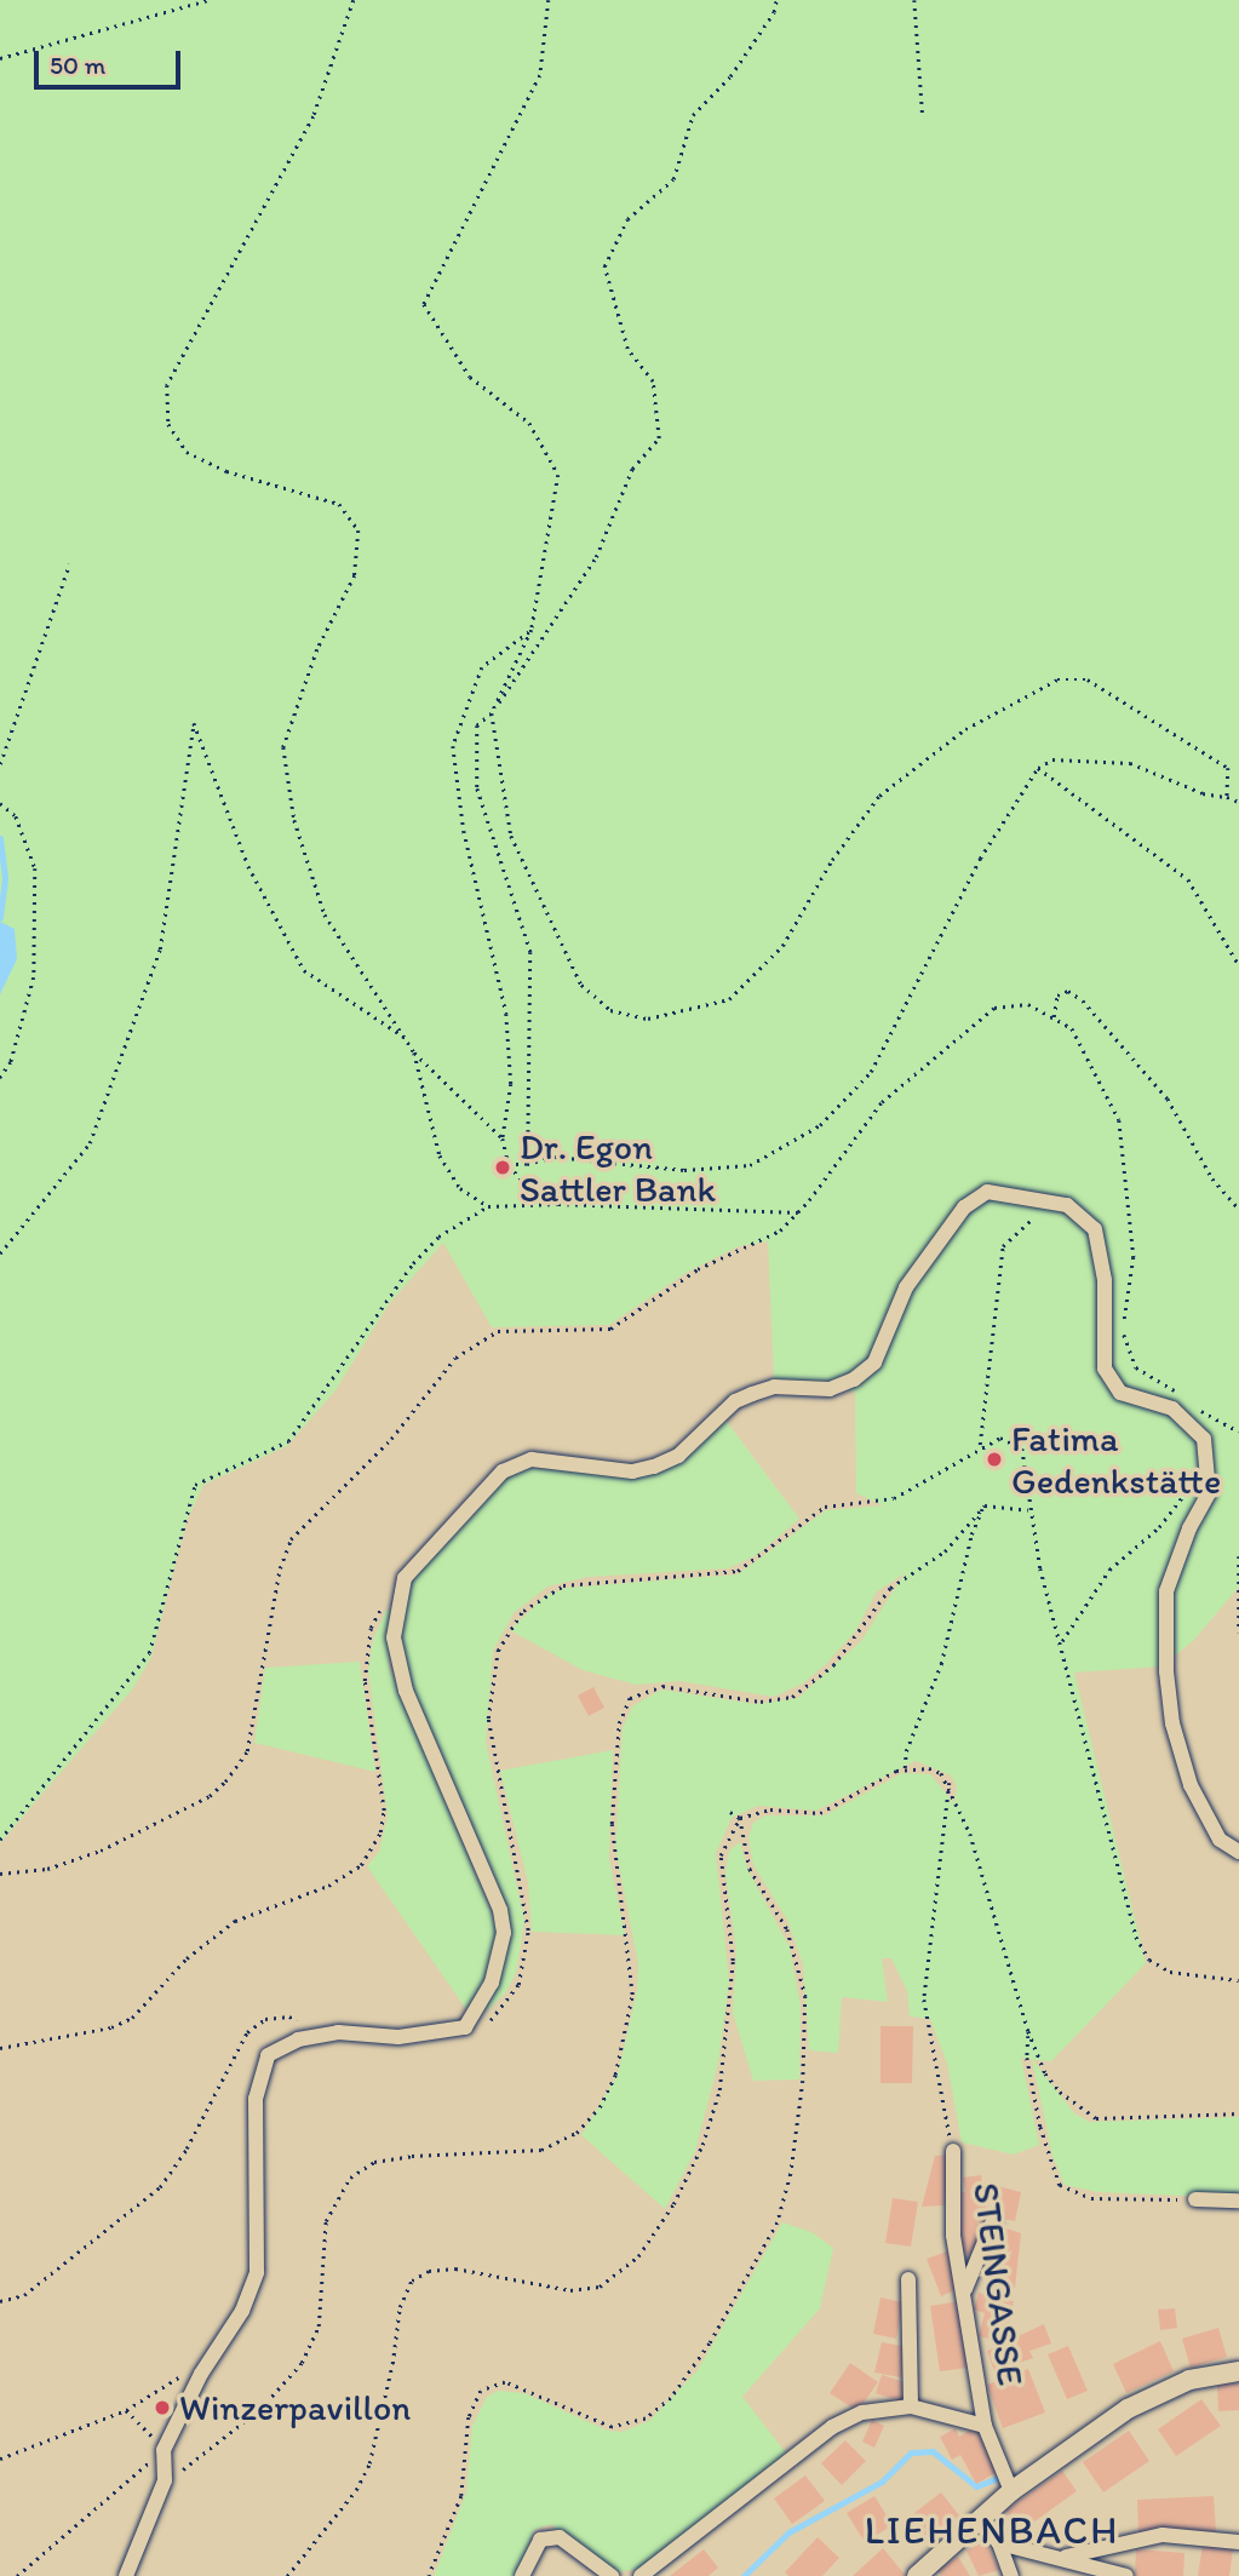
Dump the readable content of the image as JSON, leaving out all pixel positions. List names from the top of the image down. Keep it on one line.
{"streets":{"street":["STEINGASSE"]},"districts":["LIEHENBACH"],"places":["Dr. Egon Sattler Bank","Fatima Gedenkstätte","Winzerpavillon"],"scale_bar":"50 m"}
